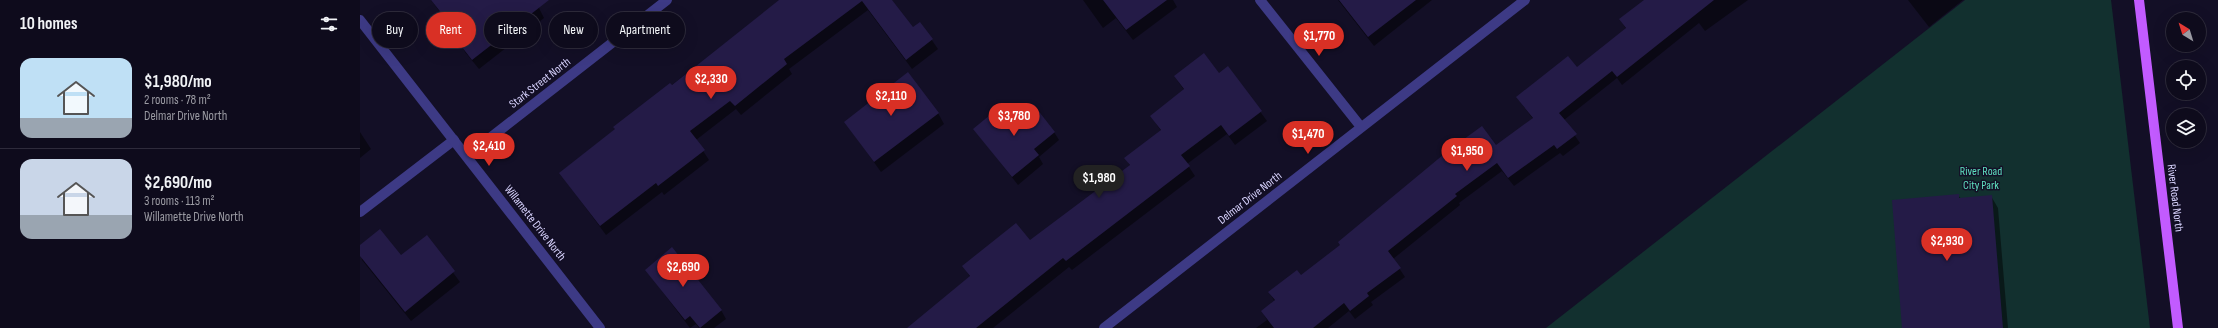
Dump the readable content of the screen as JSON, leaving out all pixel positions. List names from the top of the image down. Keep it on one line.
{"streets":{"main road":["River Road North"],"street":["Stark Street North","Delmar Drive North","Willamette Drive North"]},"crossings":[["Stark Street North","Willamette Drive North"]],"parks":["River Road City Park"],"north":"top left","page":{"heading":"10 homes","chip":["Buy","Rent","Filters","New","Apartment"],"price":["$1,770","$2,330","$2,110","$3,780","$1,470","$2,410","$1,950","$1,980","$2,930","$2,690"],"list":[{"name":"$1,980/mo","note":"2 rooms · 78 m² · Delmar Drive North"},{"name":"$2,690/mo","note":"3 rooms · 113 m² · Willamette Drive North"}]}}
